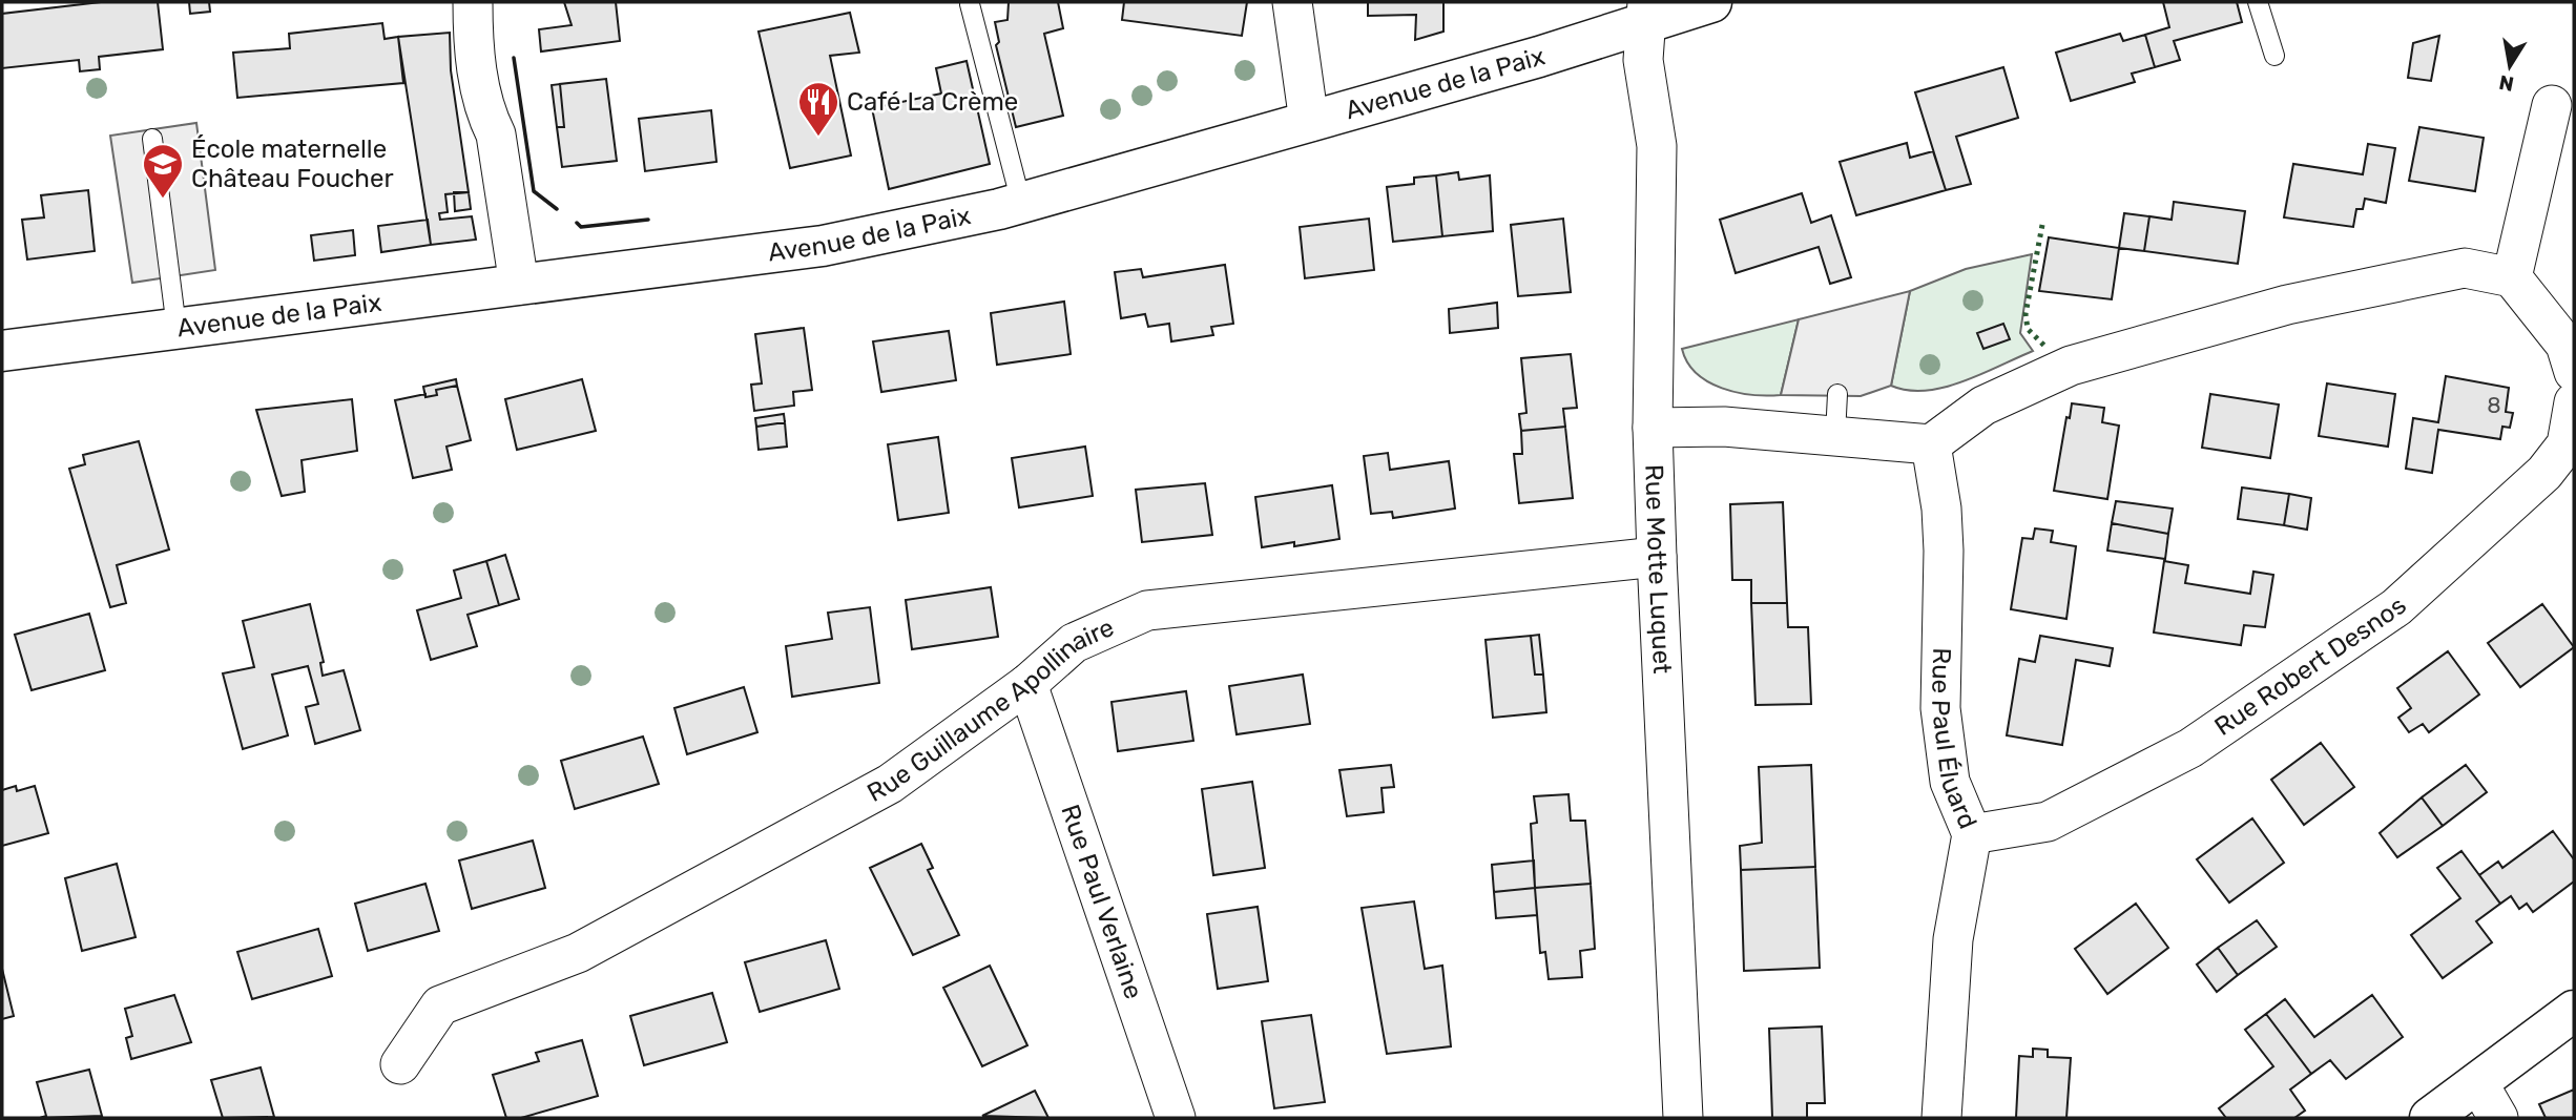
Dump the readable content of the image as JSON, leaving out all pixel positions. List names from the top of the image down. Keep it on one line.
{"streets":{"main road":["Avenue de la Paix"],"street":["Rue Motte Luquet","Rue Robert Desnos","Rue Guillaume Apollinaire","Rue Paul Éluard","Rue Paul Verlaine"]},"crossings":[["Avenue de la Paix","Rue Motte Luquet"],["Rue Motte Luquet","Rue Guillaume Apollinaire"],["Rue Robert Desnos","Rue Paul Éluard"],["Rue Guillaume Apollinaire","Rue Paul Verlaine"]],"places":{"restaurant":["Café La Crème"],"school or university":["École maternelle Château Foucher"]},"house_numbers":["8"],"north":"bottom"}
